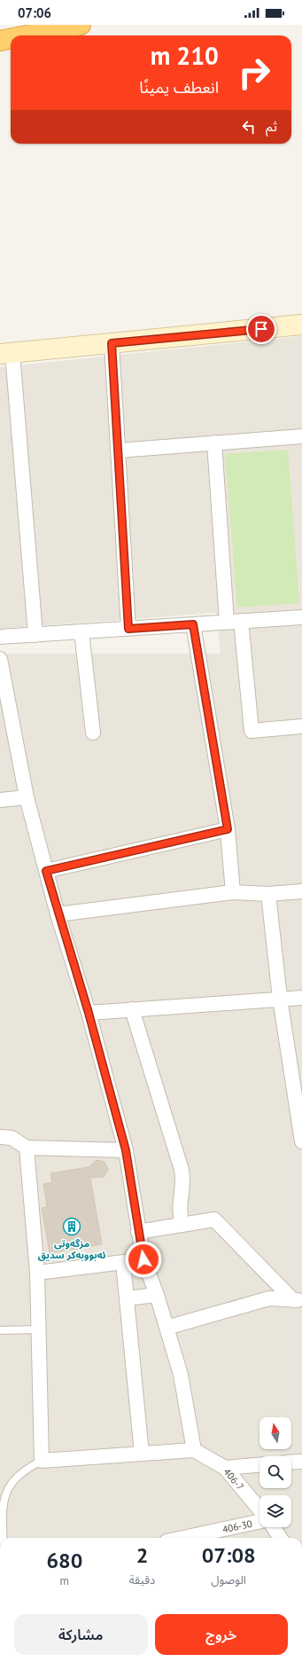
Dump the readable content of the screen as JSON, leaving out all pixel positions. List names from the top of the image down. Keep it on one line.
{"streets":{"street":["406-7","406-30"]},"places":{"building":["مزگەوتی ئەبووبەکر سدیق"]},"north":"top","page":{"status":"07:06","turn":["210 m","انعطف يمينًا"],"then":"ثم","eta":["07:08","الوصول","2","دقيقة","680","m"],"buttons":["خروج","مشاركة"]}}
